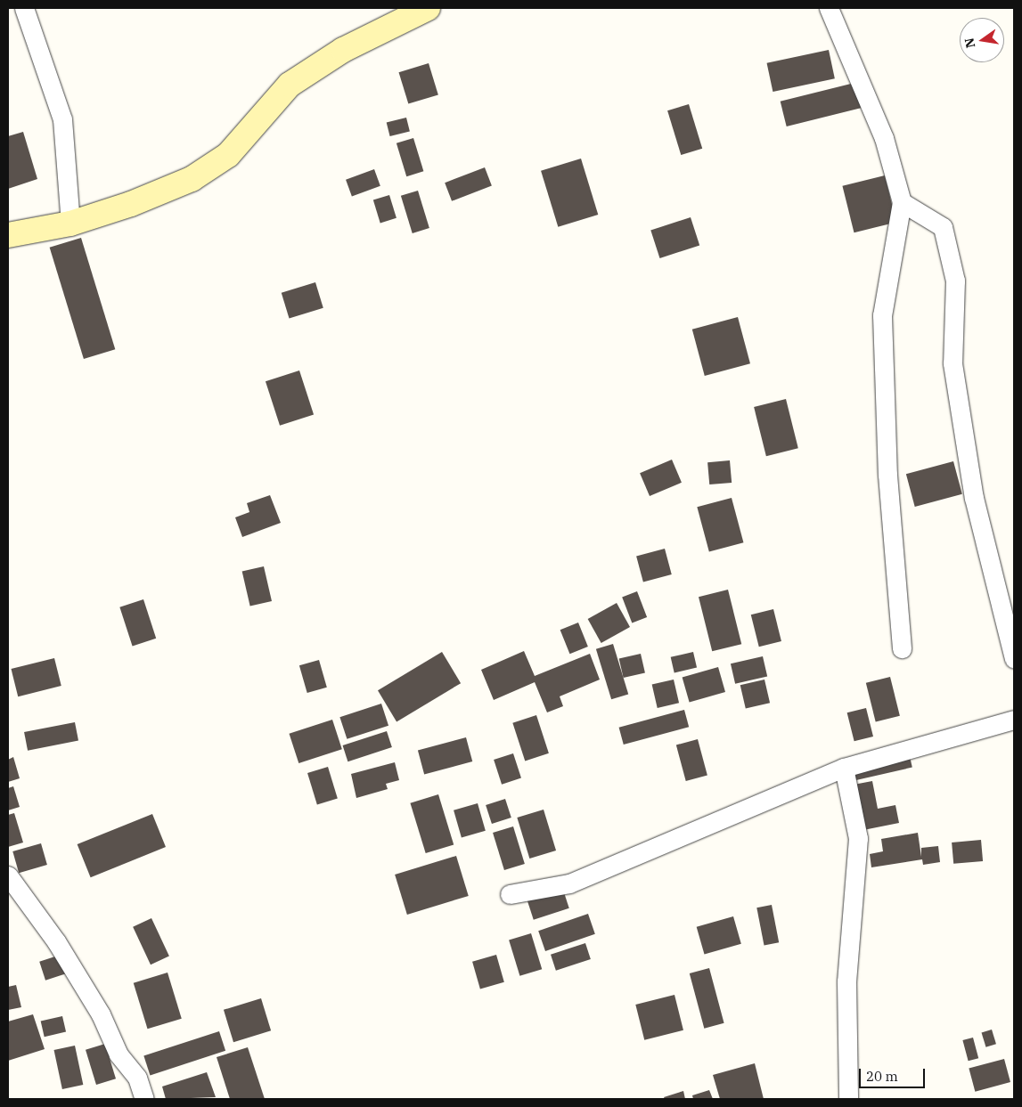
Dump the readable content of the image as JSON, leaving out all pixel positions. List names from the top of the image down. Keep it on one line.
{"scale_bar":"20 m","north":"left"}
